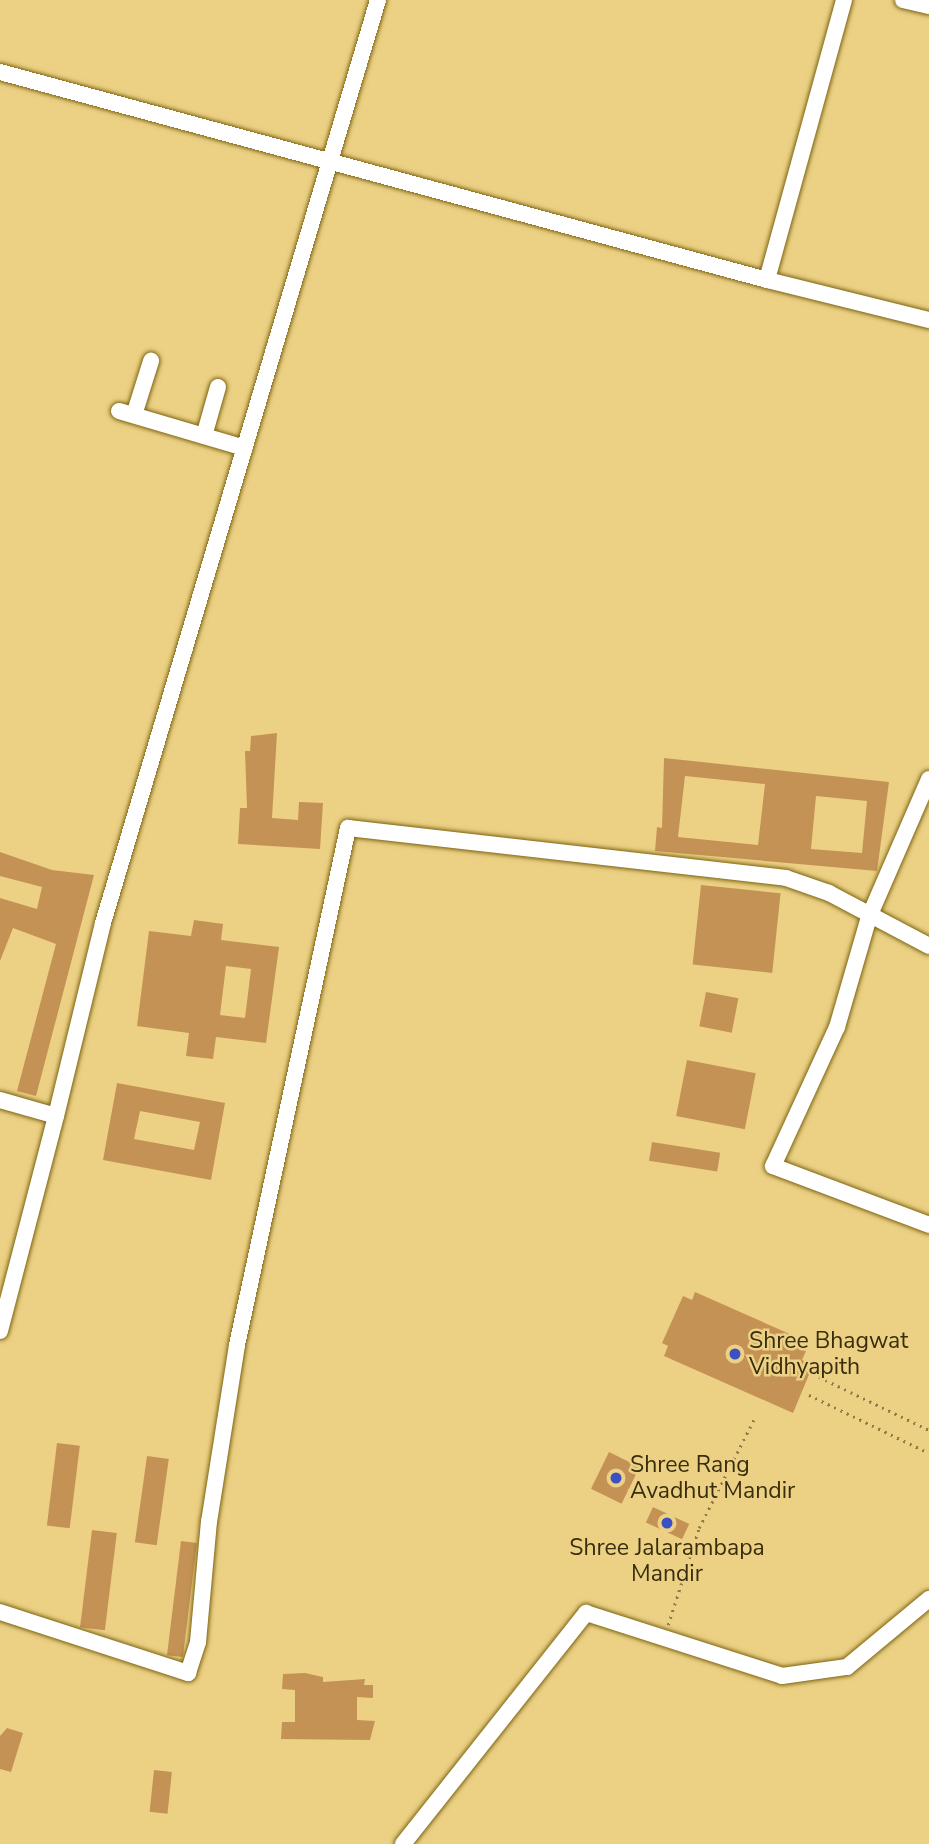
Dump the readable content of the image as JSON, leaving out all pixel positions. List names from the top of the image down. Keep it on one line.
{"places":["Shree Bhagwat Vidhyapith","Shree Rang Avadhut Mandir","Shree Jalarambapa Mandir"]}
